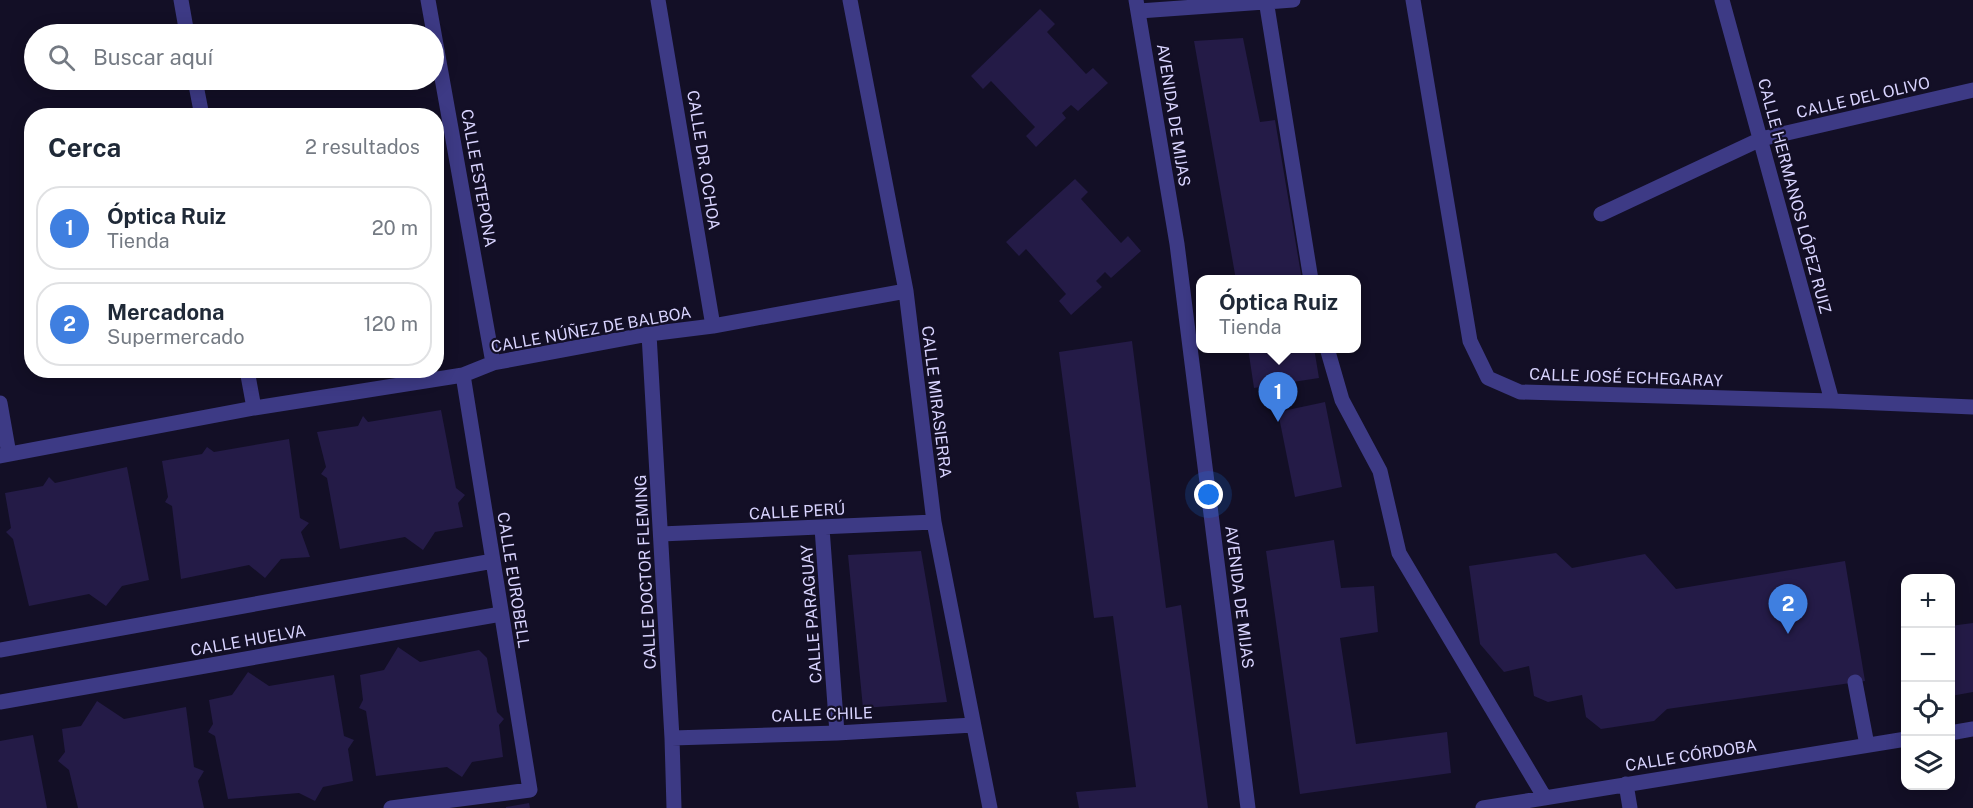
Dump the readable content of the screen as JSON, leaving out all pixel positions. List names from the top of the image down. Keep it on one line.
{"streets":{"street":["CALLE DEL OLIVO","AVENIDA DE MIJAS","CALLE DR. OCHOA","CALLE ESTEPONA","CALLE HERMANOS LÓPEZ RUIZ","CALLE NÚÑEZ DE BALBOA","CALLE JOSÉ ECHEGARAY","CALLE MIRASIERRA","CALLE PERÚ","CALLE DOCTOR FLEMING","CALLE EUROBELL","CALLE PARAGUAY","CALLE HUELVA","CALLE CHILE","CALLE CÓRDOBA"]},"crossings":[["CALLE DEL OLIVO","CALLE HERMANOS LÓPEZ RUIZ"],["CALLE DR. OCHOA","CALLE NÚÑEZ DE BALBOA"],["CALLE ESTEPONA","CALLE NÚÑEZ DE BALBOA"],["CALLE HERMANOS LÓPEZ RUIZ","CALLE JOSÉ ECHEGARAY"],["CALLE NÚÑEZ DE BALBOA","CALLE MIRASIERRA"],["CALLE NÚÑEZ DE BALBOA","CALLE DOCTOR FLEMING"],["CALLE NÚÑEZ DE BALBOA","CALLE EUROBELL"],["CALLE MIRASIERRA","CALLE PERÚ"],["CALLE MIRASIERRA","CALLE CHILE"],["CALLE PERÚ","CALLE DOCTOR FLEMING"],["CALLE PERÚ","CALLE PARAGUAY"],["CALLE DOCTOR FLEMING","CALLE CHILE"],["CALLE EUROBELL","CALLE HUELVA"],["CALLE PARAGUAY","CALLE CHILE"]],"page":{"search":"Buscar aquí","heading":["Cerca","2 resultados"],"list":[{"mark":"1","name":"Óptica Ruiz","note":"Tienda","value":"20 m"},{"mark":"2","name":"Mercadona","note":"Supermercado","value":"120 m"}],"popup":["Óptica Ruiz","Tienda"],"pins":["1","2"],"map_buttons":["+","−"]}}
